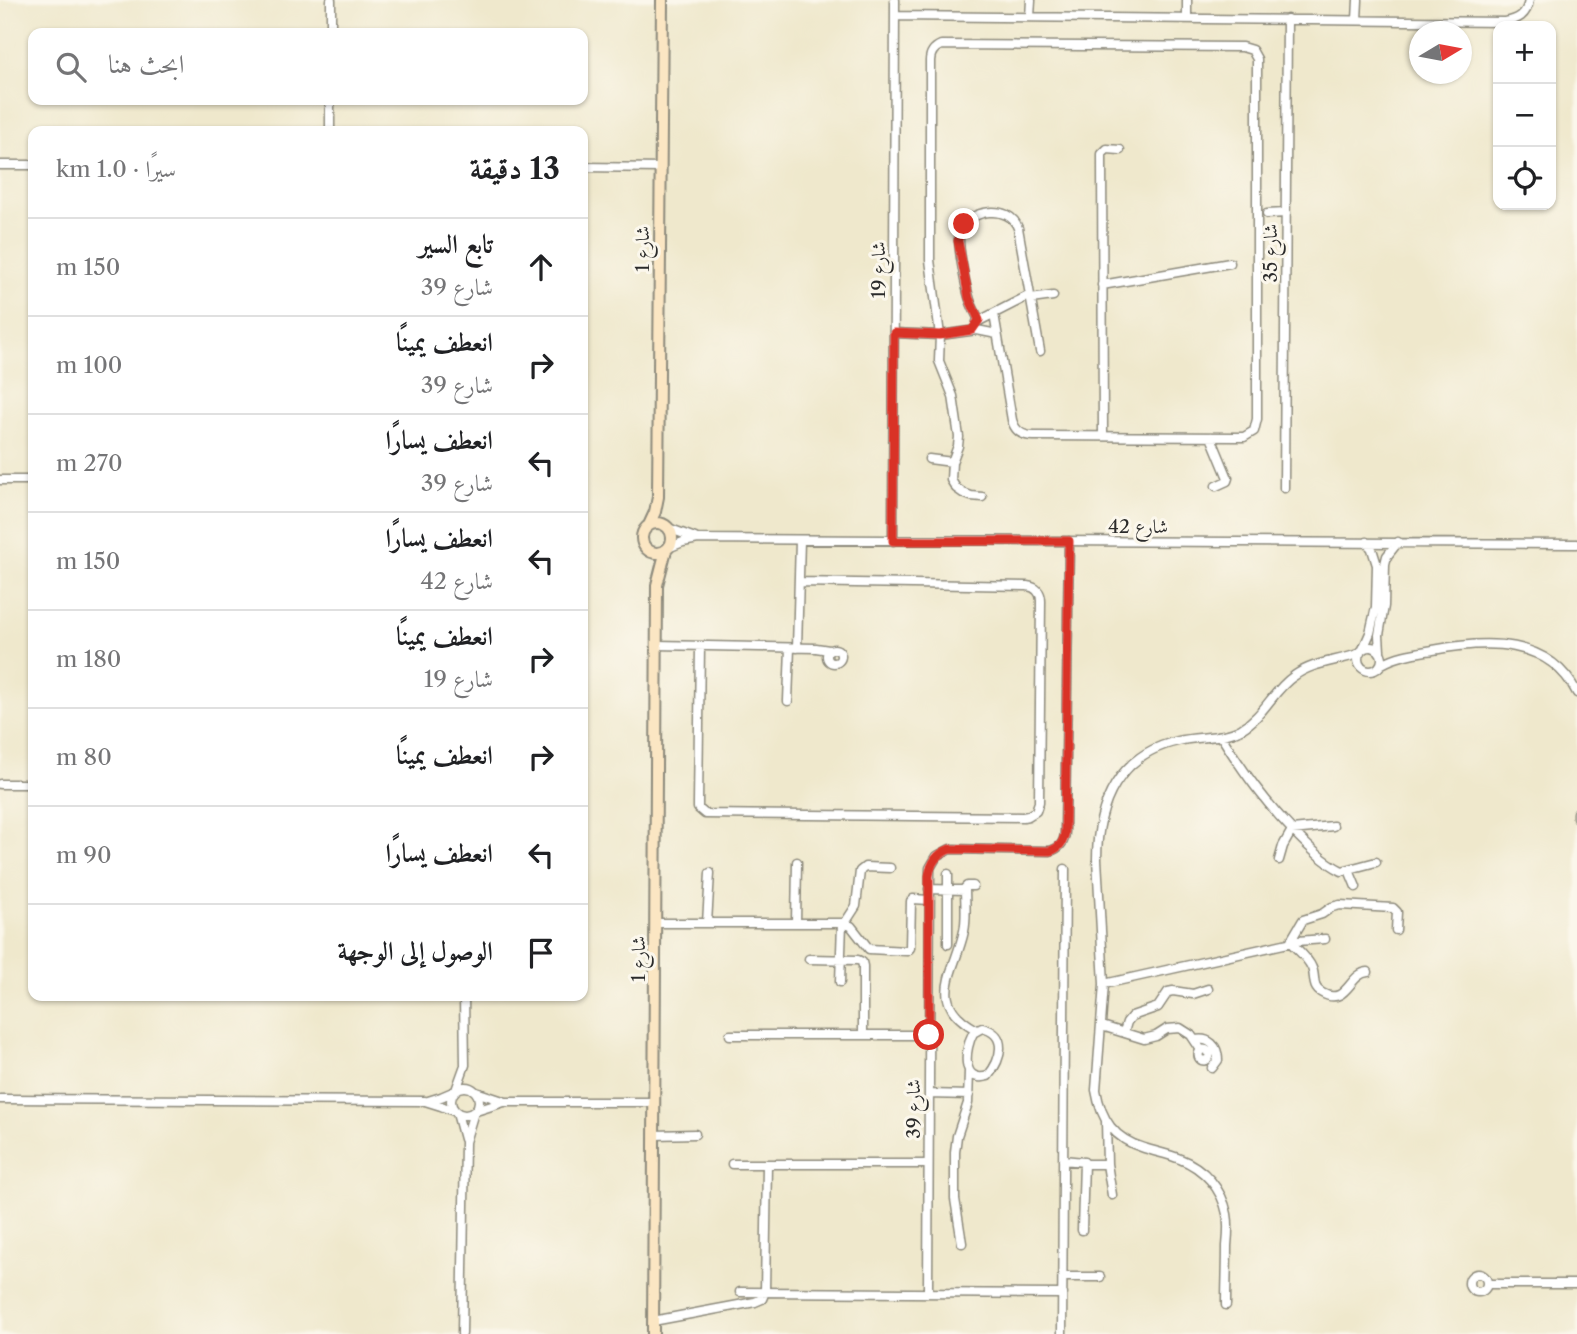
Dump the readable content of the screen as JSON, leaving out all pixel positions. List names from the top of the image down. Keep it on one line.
{"streets":{"street":["شارع 1","شارع 35","شارع 19","شارع 42","شارع 39"]},"crossings":[["شارع 1","شارع 42"],["شارع 19","شارع 42"],["شارع 42","شارع 39"]],"north":"right","page":{"map_buttons":["+","−"],"search":"ابحث هنا","heading":["13 دقيقة","سيرًا · 1.0 km"],"list":[["تابع السير","شارع 39","150 m"],["انعطف يمينًا","شارع 39","100 m"],["انعطف يسارًا","شارع 39","270 m"],["انعطف يسارًا","شارع 42","150 m"],["انعطف يمينًا","شارع 19","180 m"],["انعطف يمينًا","80 m"],["انعطف يسارًا","90 m"],"الوصول إلى الوجهة"]}}
